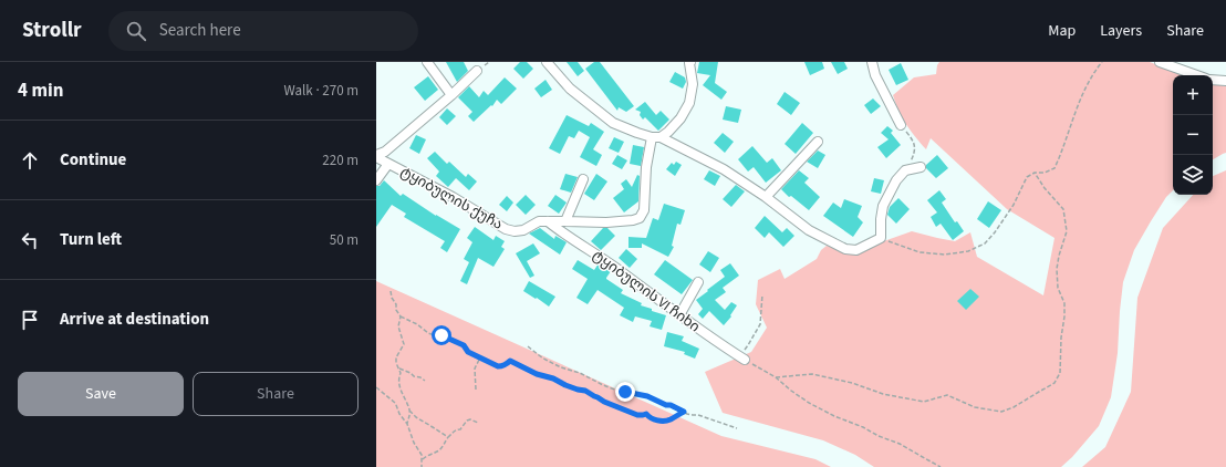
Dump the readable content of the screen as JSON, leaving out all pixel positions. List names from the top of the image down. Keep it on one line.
{"streets":{"street":["ტყიბულის ქუჩა","ტყიბულის VI ჩიხი"]},"crossings":[["ტყიბულის ქუჩა","ტყიბულის VI ჩიხი"]],"page":{"header":"Strollr","search":"Search here","nav":["Map","Layers","Share"],"heading":["4 min","Walk · 270 m"],"map_buttons":["+","−"],"list":[["Continue","220 m"],["Turn left","50 m"],"Arrive at destination"],"buttons":["Save","Share"]}}
